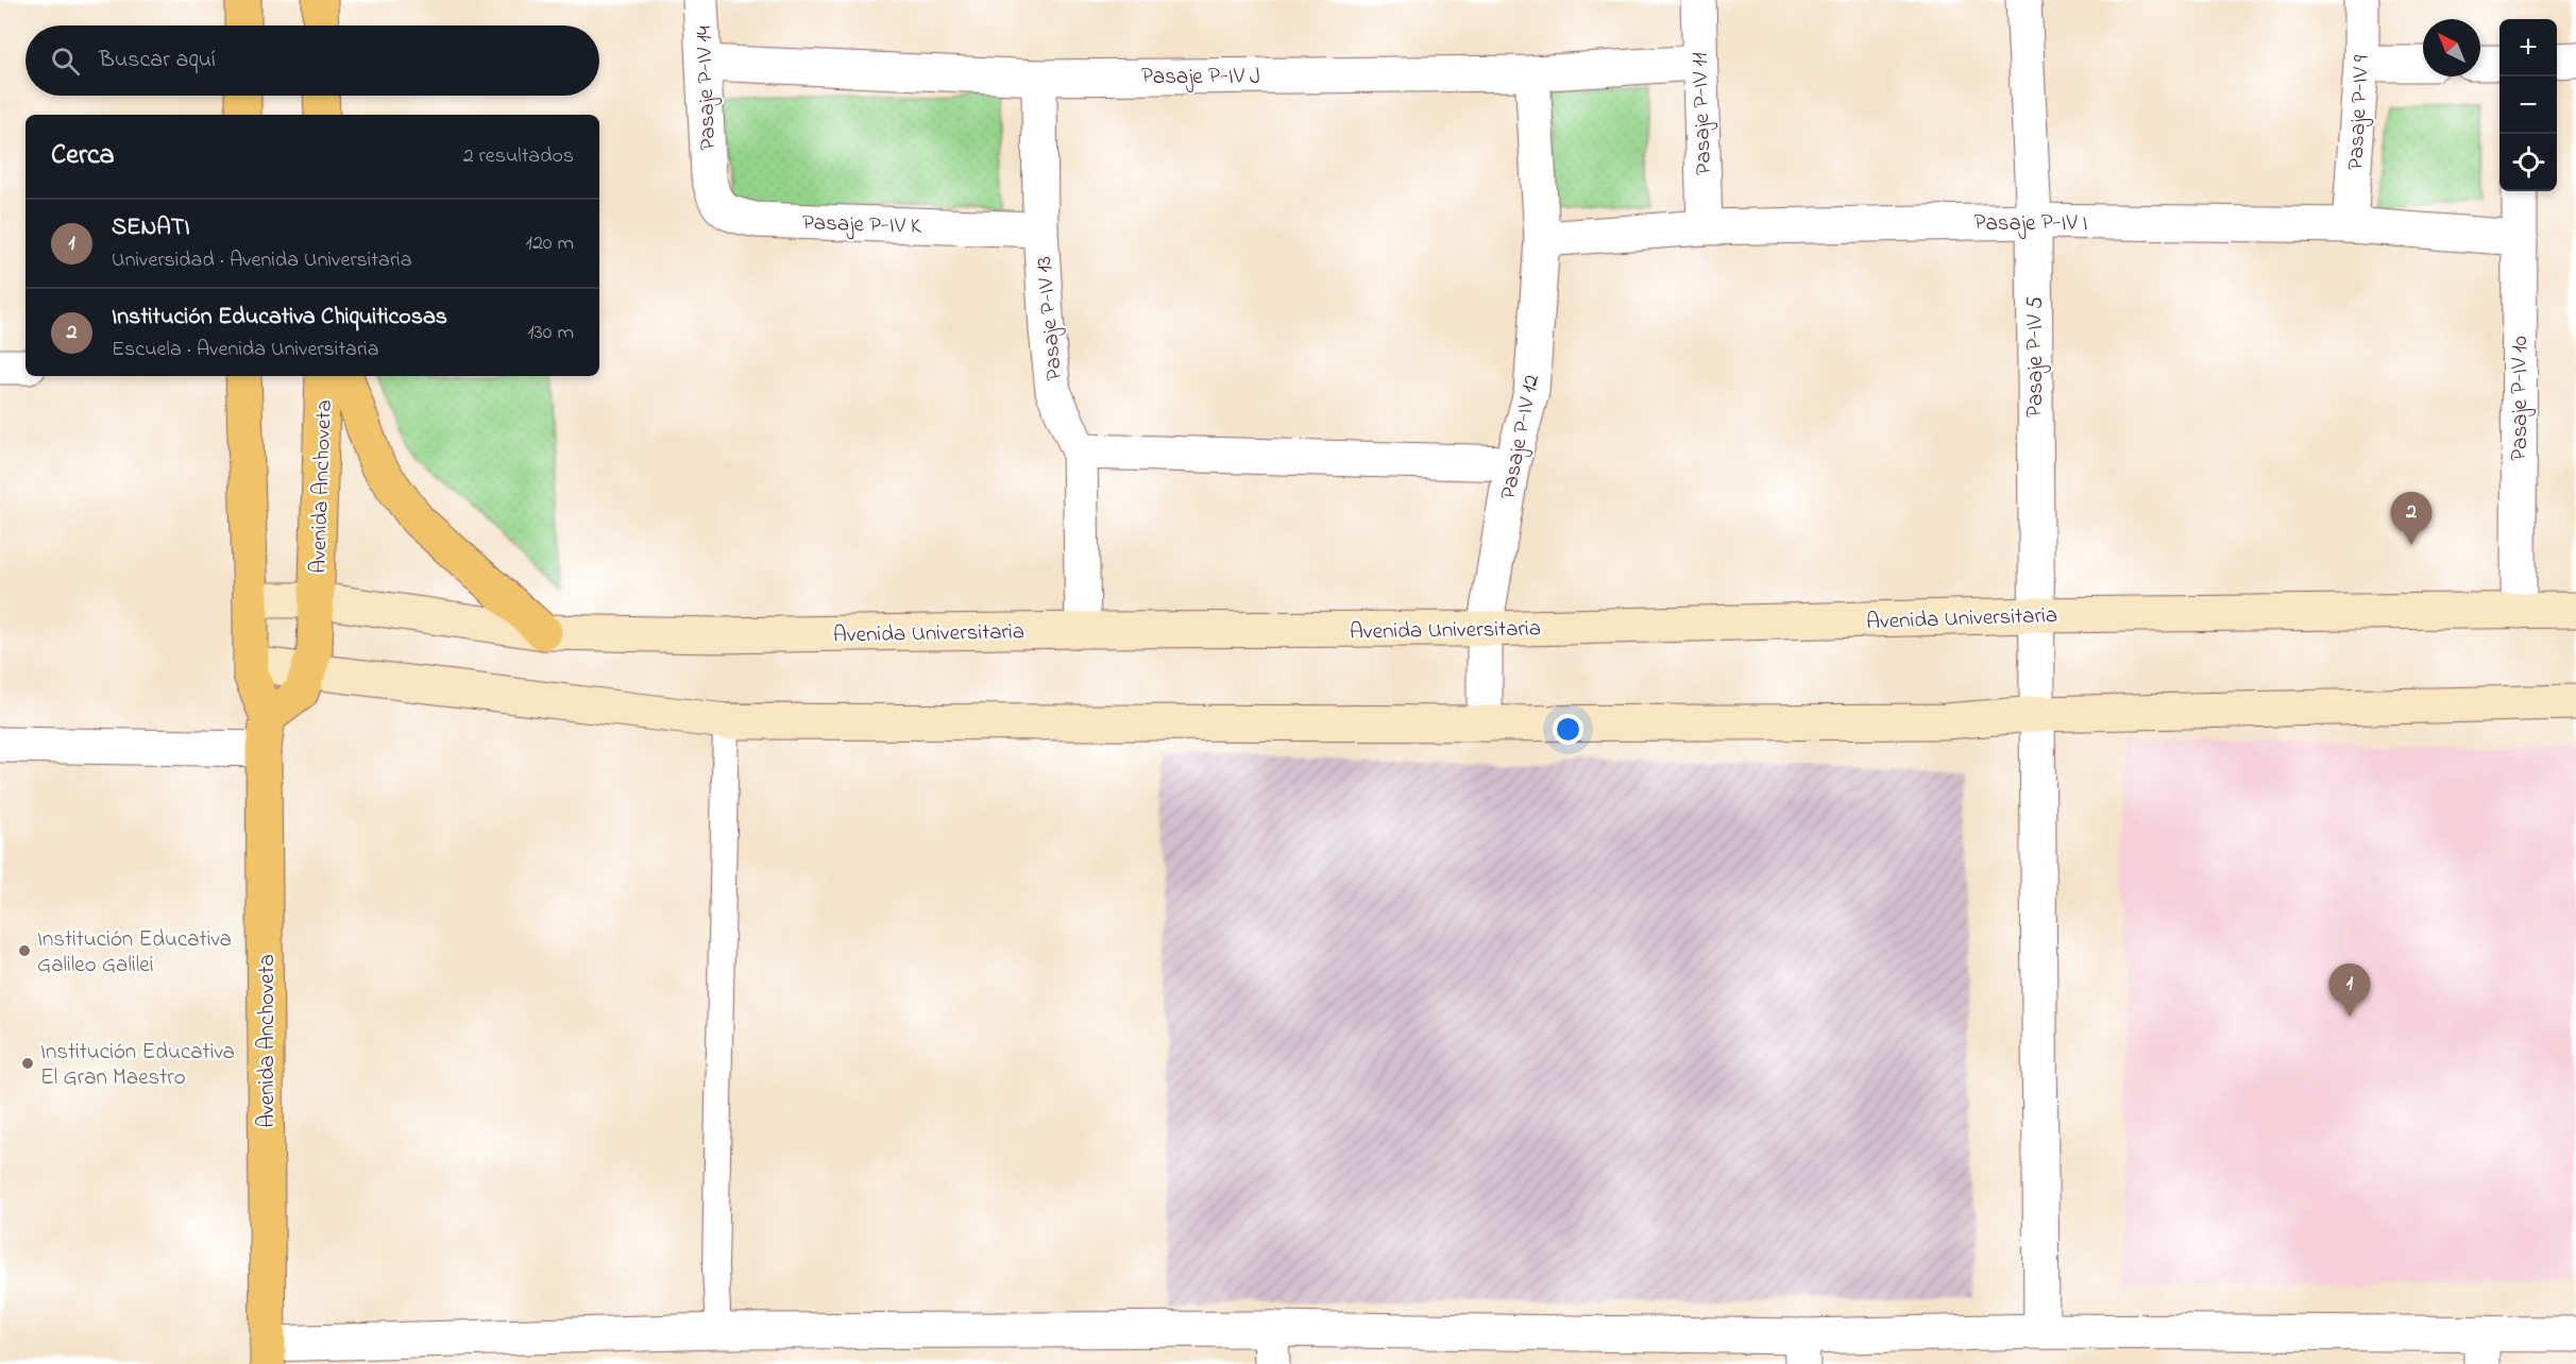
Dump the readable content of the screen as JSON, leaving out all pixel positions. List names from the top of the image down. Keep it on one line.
{"streets":{"main road":["Avenida Anchoveta","Avenida Universitaria"],"street":["Pasaje P-IV J","Pasaje P-IV 14","Pasaje P-IV 9","Pasaje P-IV 11","Pasaje P-IV I","Pasaje P-IV K","Pasaje P-IV 13","Pasaje P-IV 5","Pasaje P-IV 10","Pasaje P-IV 12"]},"crossings":[["Pasaje P-IV J","Pasaje P-IV 14"],["Pasaje P-IV J","Pasaje P-IV 11"],["Pasaje P-IV J","Pasaje P-IV 13"],["Pasaje P-IV J","Pasaje P-IV 12"],["Pasaje P-IV 14","Pasaje P-IV K"],["Pasaje P-IV 9","Pasaje P-IV I"],["Pasaje P-IV 11","Pasaje P-IV I"],["Pasaje P-IV I","Pasaje P-IV 5"],["Pasaje P-IV I","Pasaje P-IV 10"],["Pasaje P-IV I","Pasaje P-IV 12"],["Pasaje P-IV K","Pasaje P-IV 13"],["Pasaje P-IV 13","Avenida Universitaria"],["Pasaje P-IV 5","Avenida Universitaria"],["Pasaje P-IV 10","Avenida Universitaria"],["Pasaje P-IV 12","Avenida Universitaria"],["Avenida Anchoveta","Avenida Universitaria"]],"places":["Institución Educativa Galileo Galilei","Institución Educativa El Gran Maestro"],"north":"top left","page":{"map_buttons":["+","−"],"search":"Buscar aquí","heading":["Cerca","2 resultados"],"list":[{"mark":"1","name":"SENATI","note":"Universidad · Avenida Universitaria","value":"120 m"},{"mark":"2","name":"Institución Educativa Chiquiticosas","note":"Escuela · Avenida Universitaria","value":"130 m"}],"pins":["2","1"]}}
